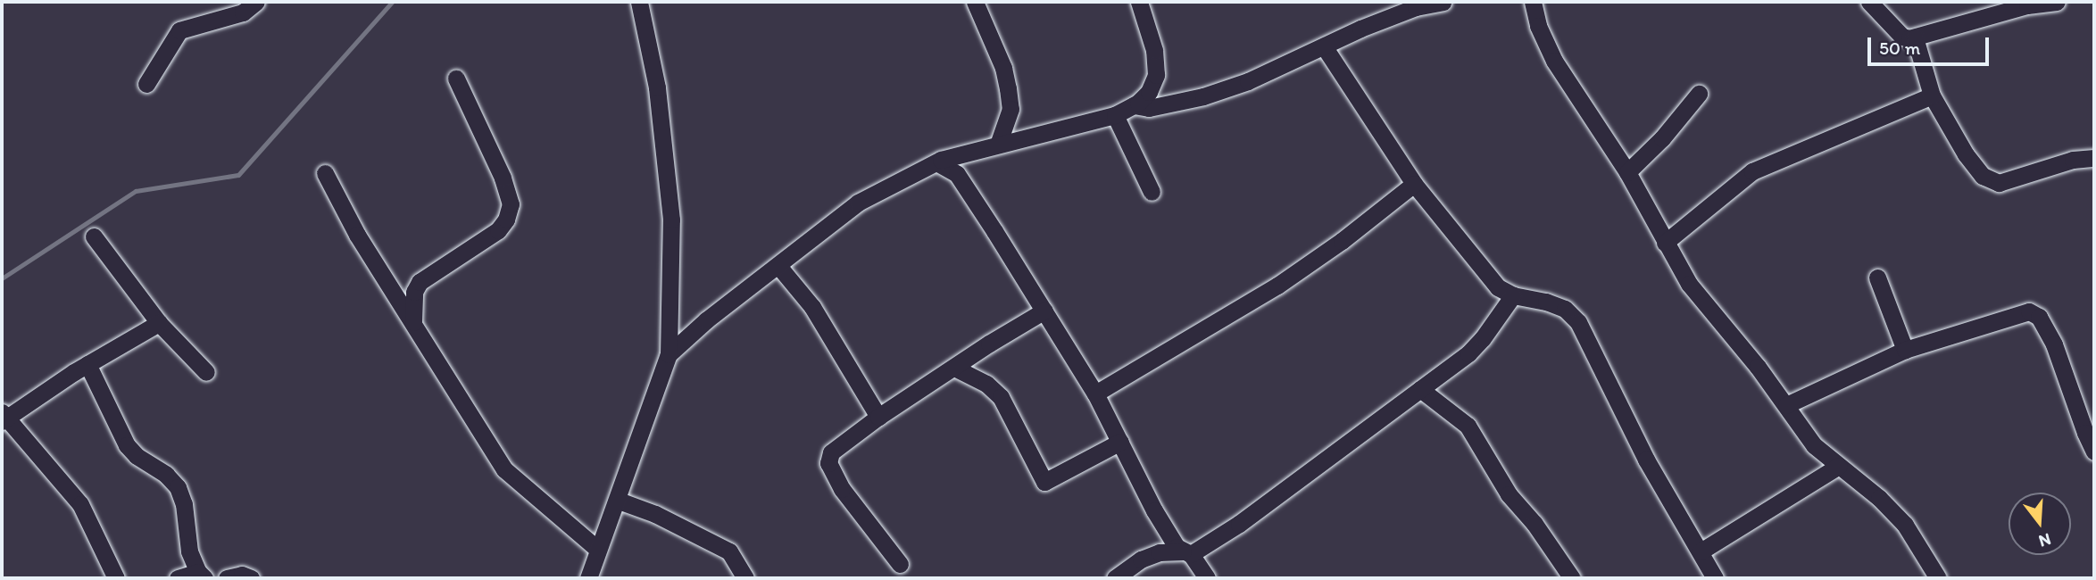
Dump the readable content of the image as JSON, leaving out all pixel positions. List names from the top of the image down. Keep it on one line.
{"scale_bar":"50 m","north":"bottom"}
